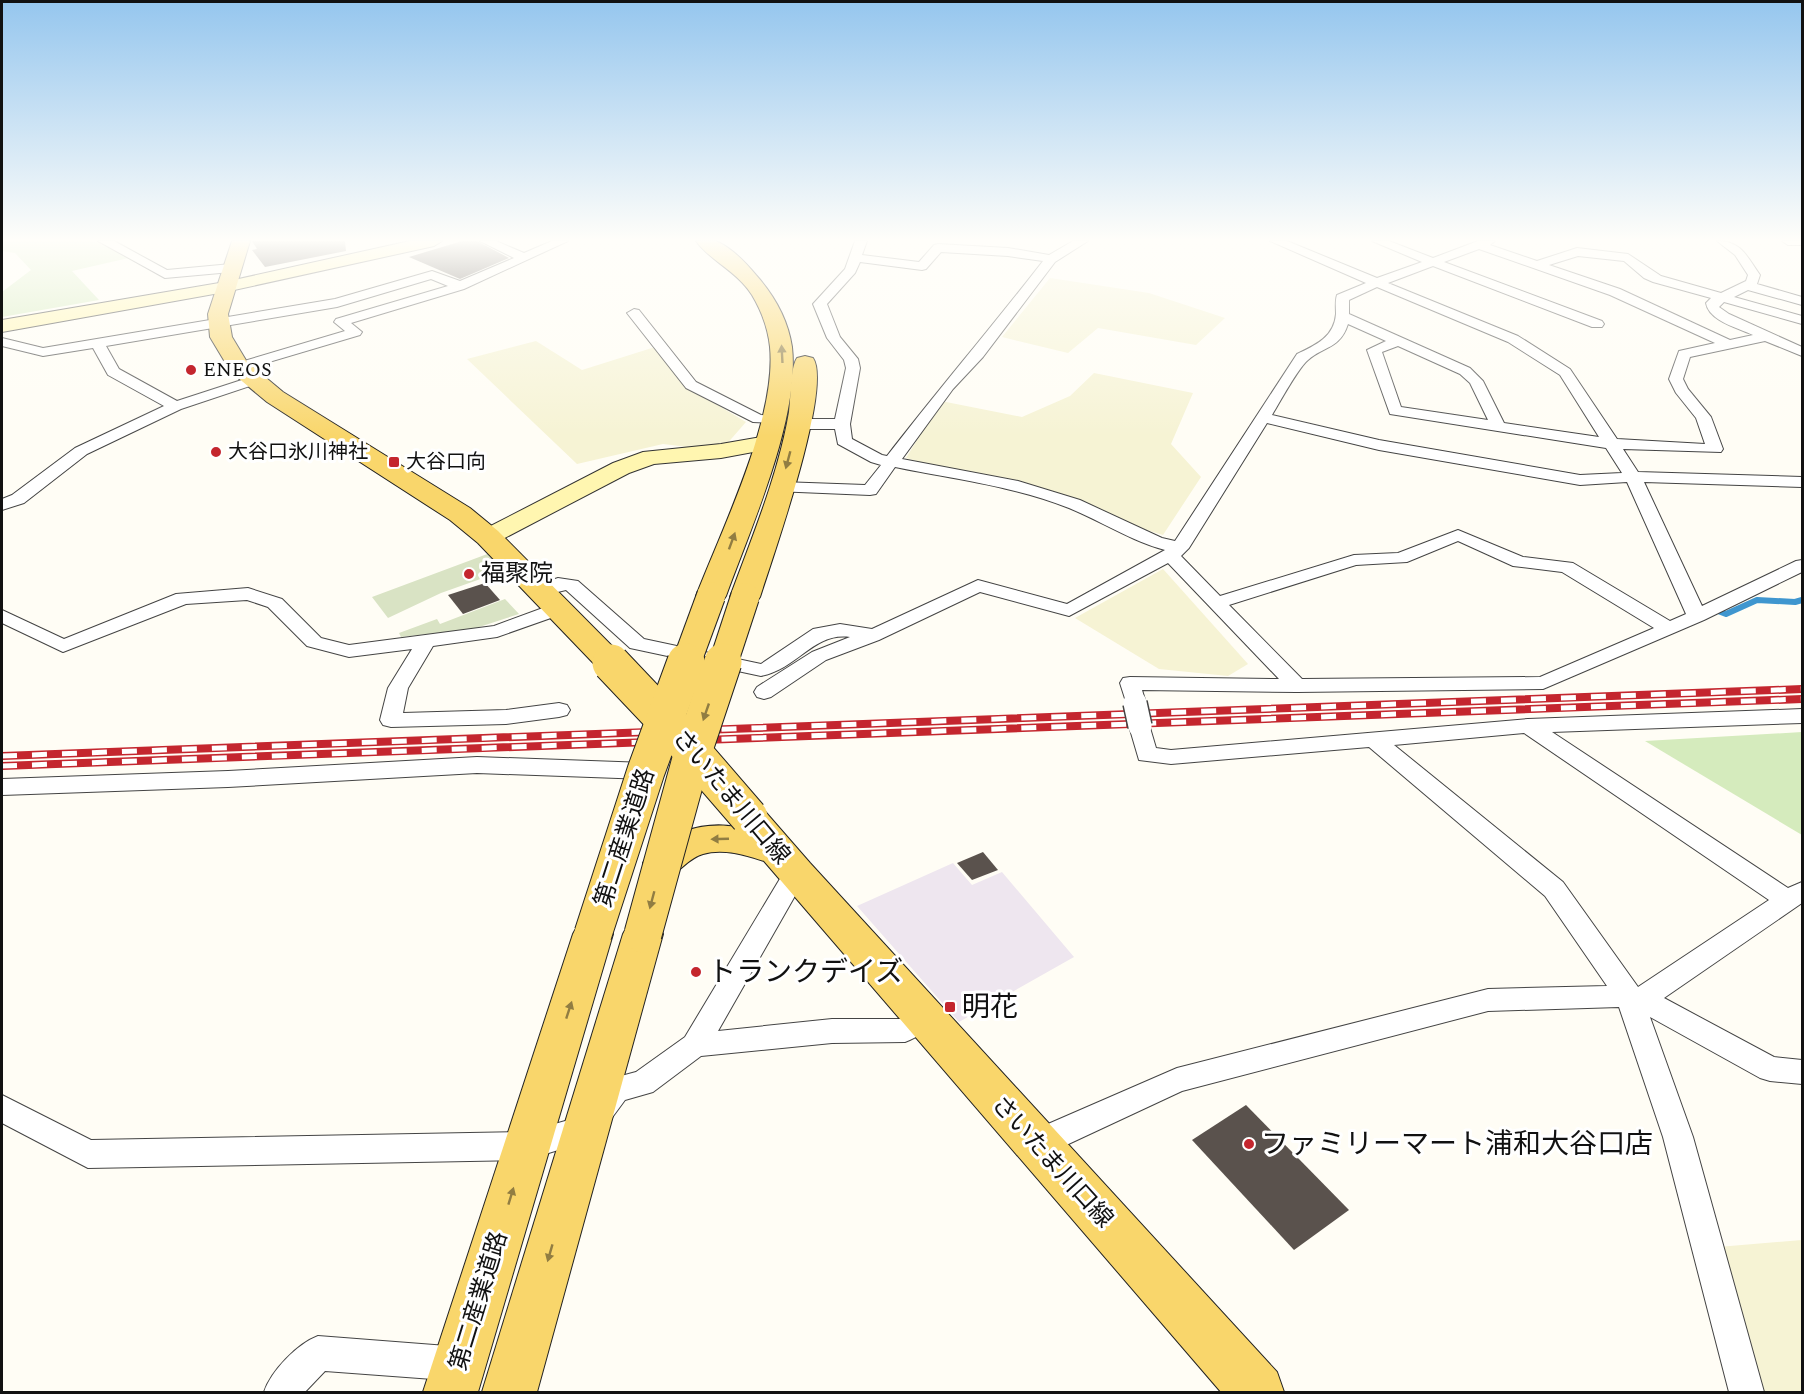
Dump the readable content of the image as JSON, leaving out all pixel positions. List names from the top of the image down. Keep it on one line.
{"streets":{"main road":["さいたま川口線","第二産業道路"]},"crossings":[["さいたま川口線","第二産業道路"]],"places":{"other":["ENEOS","大谷口氷川神社","福聚院","トランクデイズ","ファミリーマート浦和大谷口店"],"transit":["大谷口向","明花"]}}
